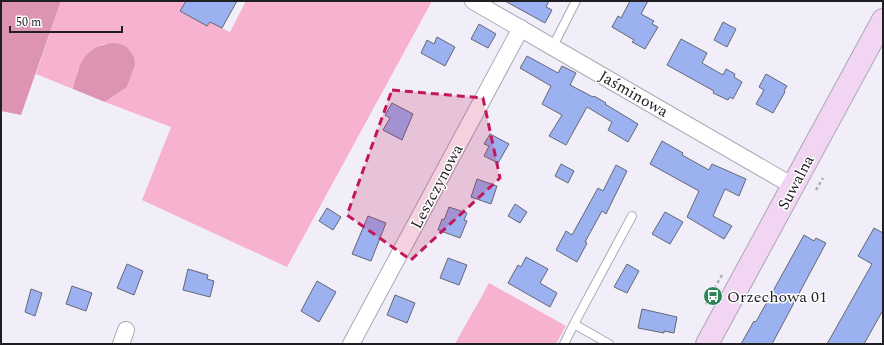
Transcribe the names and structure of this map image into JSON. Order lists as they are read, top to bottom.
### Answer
{
  "streets": {
    "street": ["Jaśminowa", "Suwalna", "Leszczynowa"]
  },
  "crossings": [
    ["Jaśminowa", "Suwalna"],
    ["Jaśminowa", "Leszczynowa"]
  ],
  "places": {
    "bus stop": ["Orzechowa 01"]
  },
  "scale_bar": "50 m"
}
